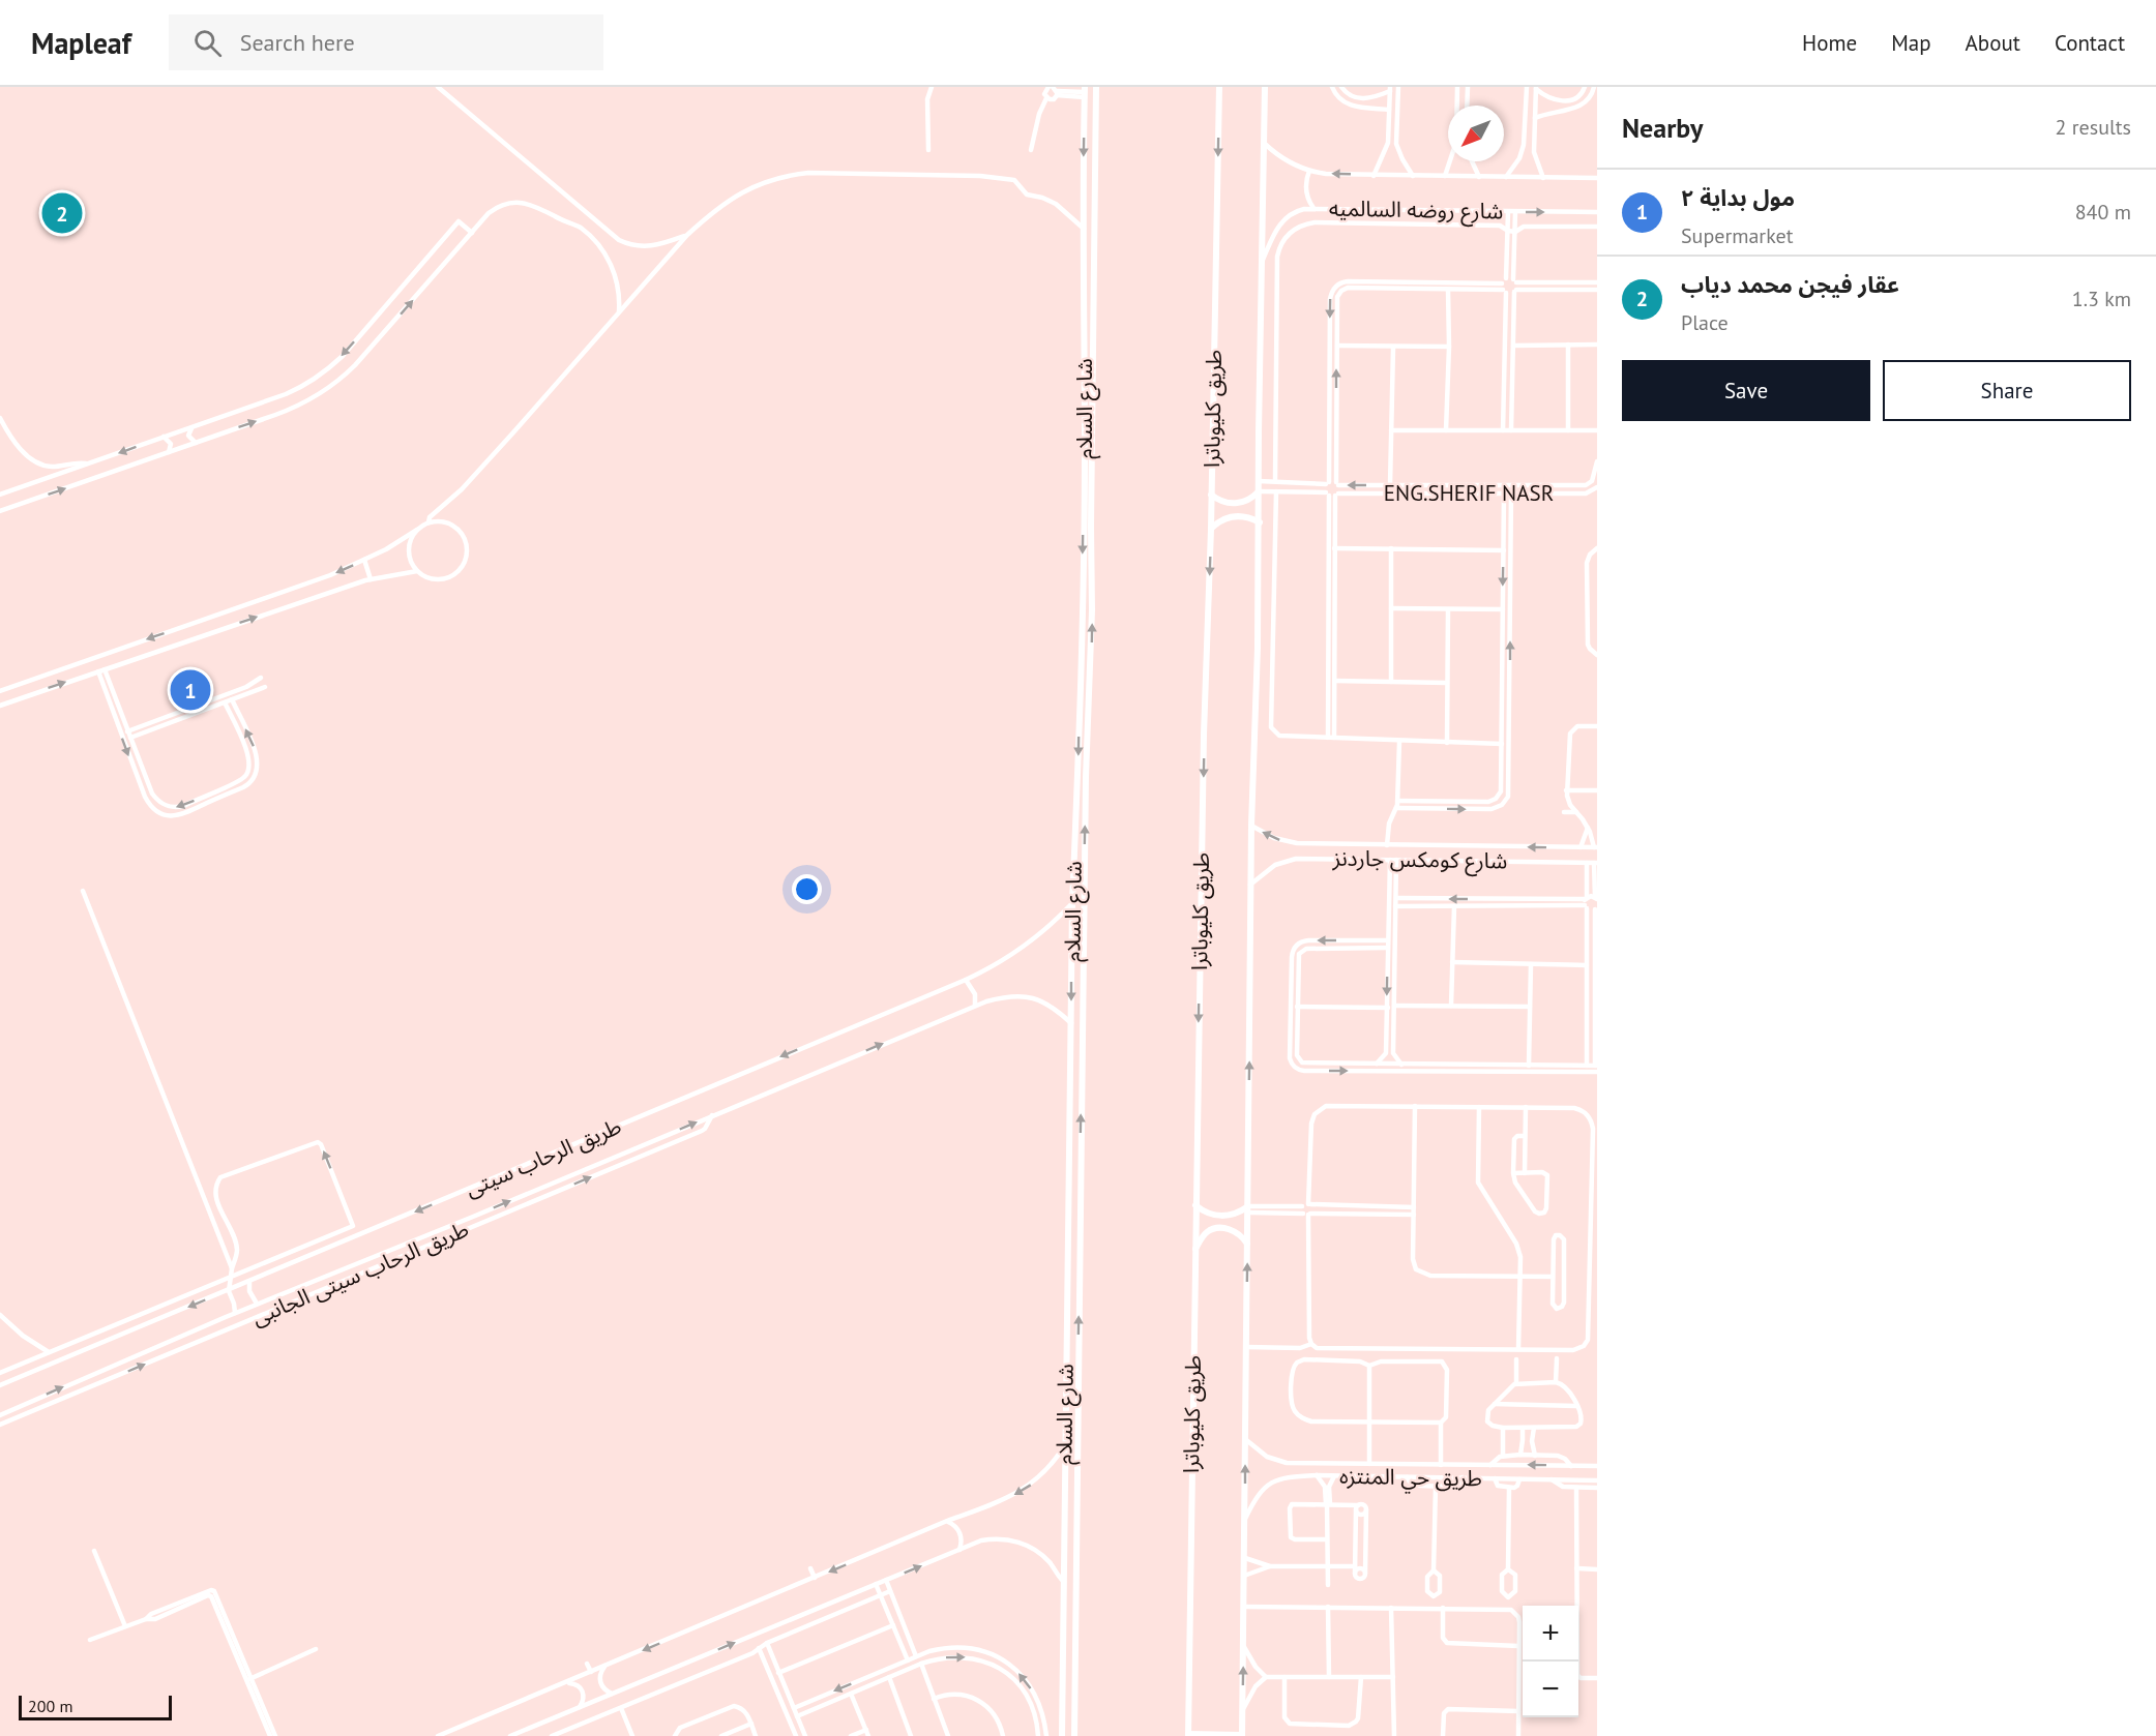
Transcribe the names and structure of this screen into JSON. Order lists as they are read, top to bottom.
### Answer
{
  "streets": {
    "main road": ["شارع السلام", "طريق كليوباترا"],
    "street": [
      "شارع روضه السالميه",
      "ENG.SHERIF NASR",
      "شارع كومكس جاردنز",
      "طريق الرحاب سيتى",
      "طريق الرحاب سيتى الجانبى",
      "طريق حي المنتزه"
    ]
  },
  "crossings": [
    ["شارع السلام", "طريق الرحاب سيتى"],
    ["طريق الرحاب سيتى", "طريق الرحاب سيتى الجانبى"]
  ],
  "one_way": ["طريق الرحاب سيتى الجانبى"],
  "scale_bar": "200 m",
  "north": "bottom left",
  "page": {
    "header": "Mapleaf",
    "search": "Search here",
    "nav": [
      "Home",
      "Map",
      "About",
      "Contact"
    ],
    "heading": ["Nearby", "2 results"],
    "list": [
      {
        "mark": "1",
        "name": "مول بداية ۲",
        "note": "Supermarket",
        "value": "840 m"
      },
      {
        "mark": "2",
        "name": "عقار فيجن محمد دياب",
        "note": "Place",
        "value": "1.3 km"
      }
    ],
    "pins": ["2", "1"],
    "buttons": ["Save", "Share"],
    "map_buttons": ["+", "−"],
    "scale": "200 m"
  }
}
